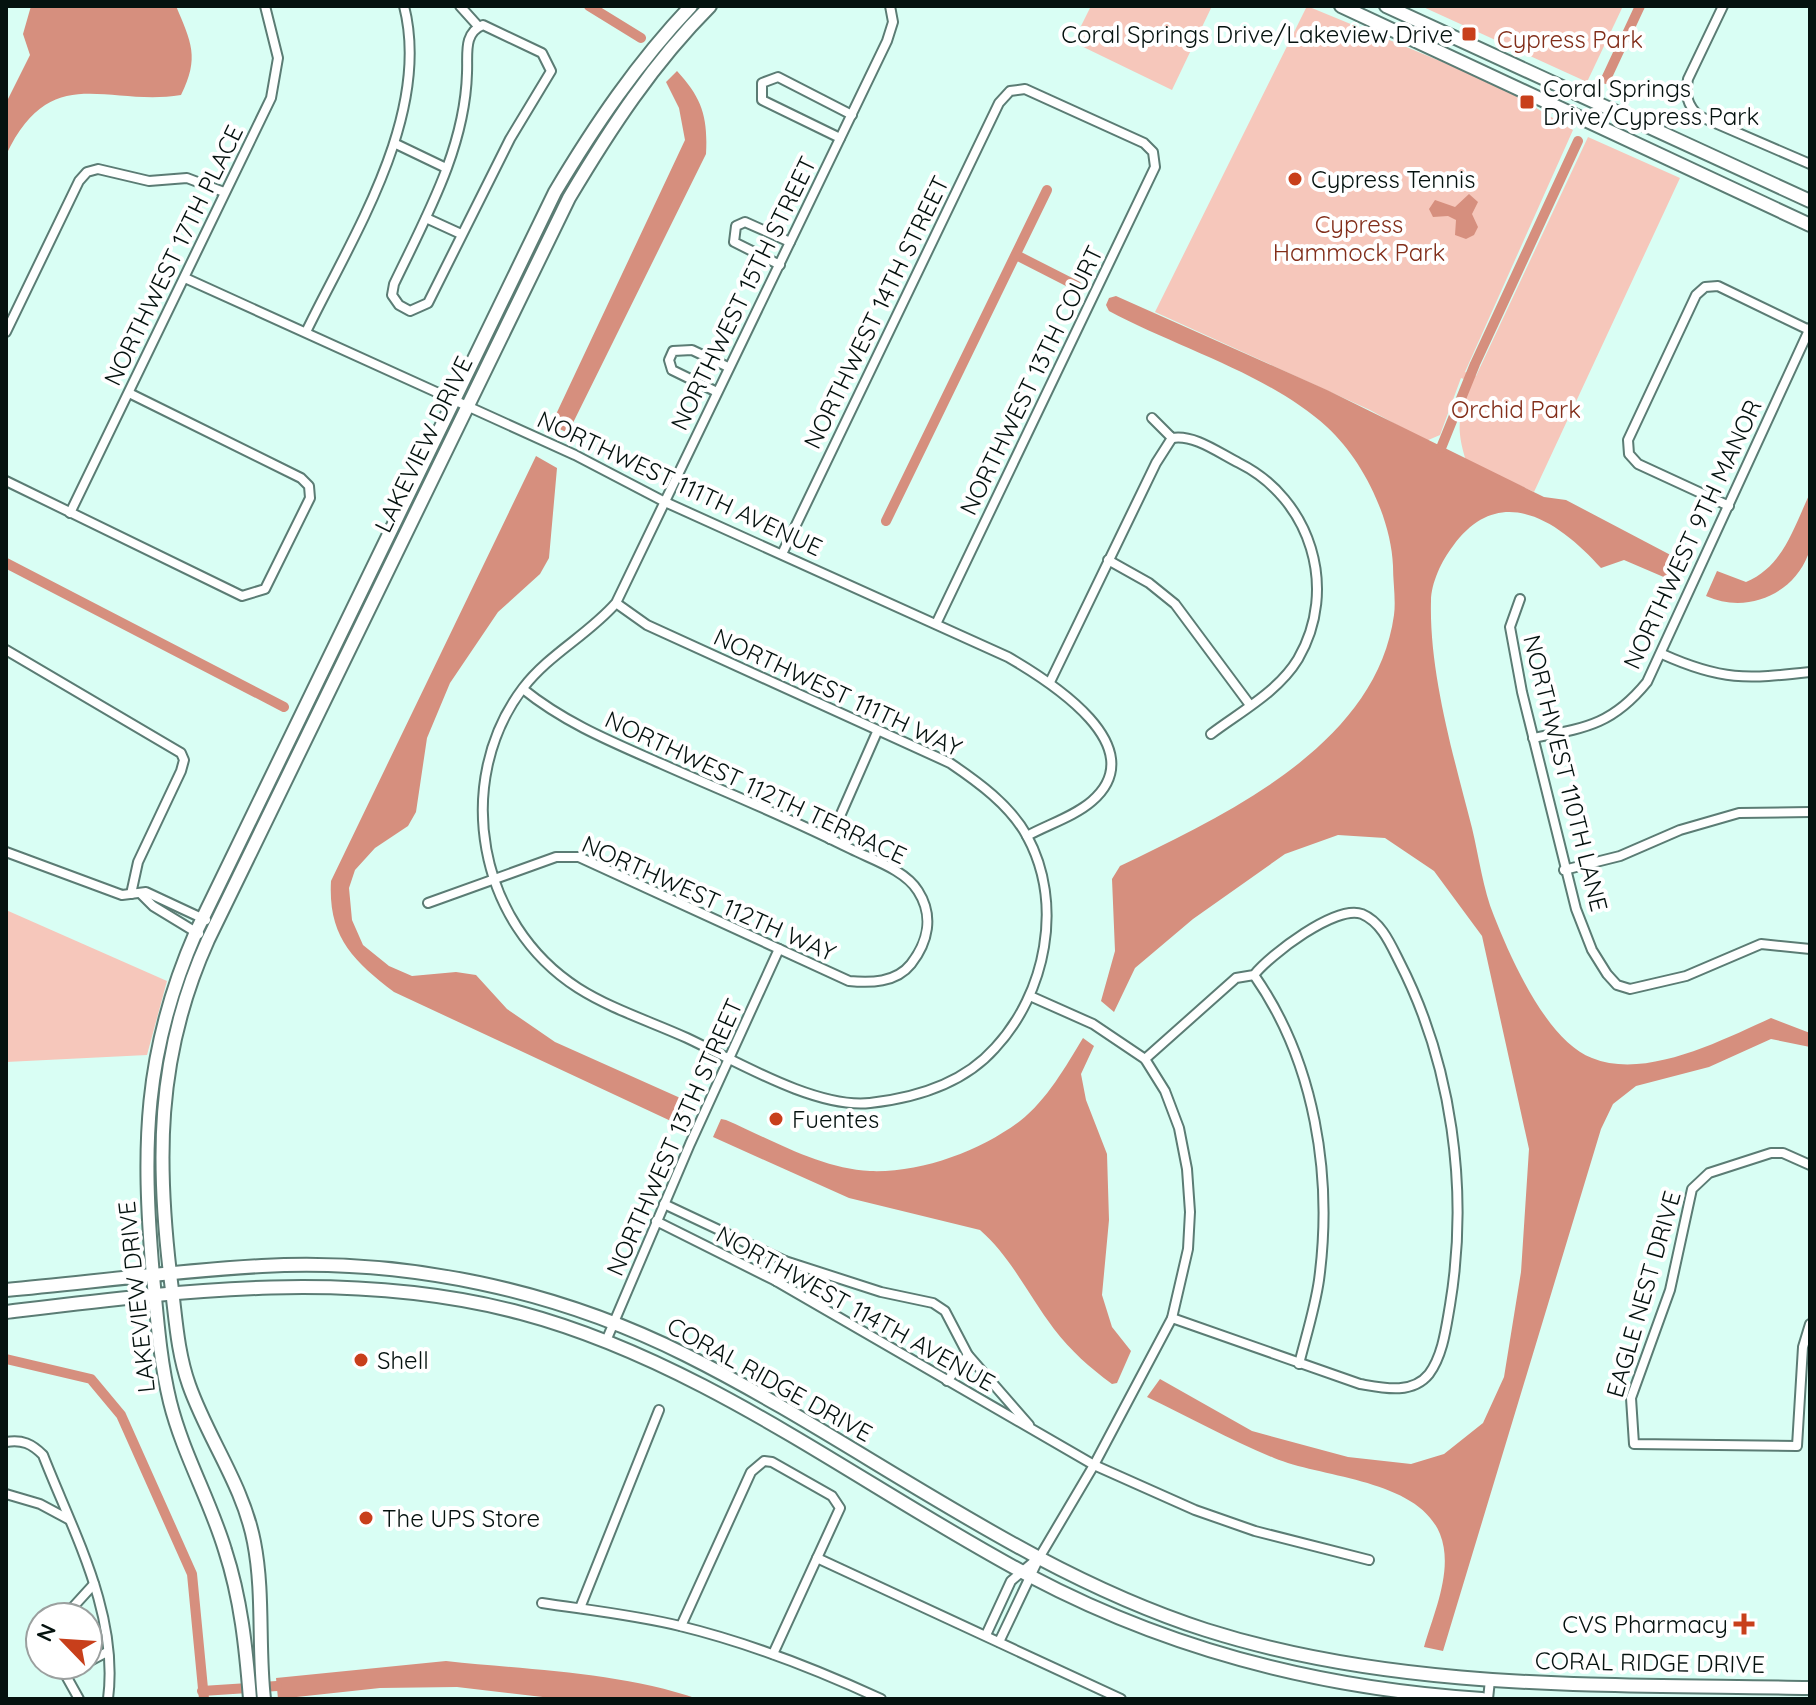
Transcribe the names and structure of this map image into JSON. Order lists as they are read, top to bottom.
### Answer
{
  "streets": {
    "main road": ["LAKEVIEW DRIVE", "CORAL RIDGE DRIVE"],
    "street": [
      "NORTHWEST 17TH PLACE",
      "NORTHWEST 15TH STREET",
      "NORTHWEST 14TH STREET",
      "NORTHWEST 13TH COURT",
      "NORTHWEST 111TH AVENUE",
      "NORTHWEST 9TH MANOR",
      "NORTHWEST 111TH WAY",
      "NORTHWEST 110TH LANE",
      "NORTHWEST 112TH TERRACE",
      "NORTHWEST 112TH WAY",
      "NORTHWEST 13TH STREET",
      "EAGLE NEST DRIVE",
      "NORTHWEST 114TH AVENUE"
    ]
  },
  "crossings": [
    ["NORTHWEST 17TH PLACE", "NORTHWEST 111TH AVENUE"],
    ["NORTHWEST 15TH STREET", "NORTHWEST 111TH AVENUE"],
    ["NORTHWEST 15TH STREET", "NORTHWEST 111TH WAY"],
    ["NORTHWEST 15TH STREET", "NORTHWEST 112TH TERRACE"],
    ["NORTHWEST 15TH STREET", "NORTHWEST 112TH WAY"],
    ["NORTHWEST 15TH STREET", "NORTHWEST 13TH STREET"],
    ["NORTHWEST 14TH STREET", "NORTHWEST 13TH COURT"],
    ["NORTHWEST 14TH STREET", "NORTHWEST 111TH AVENUE"],
    ["NORTHWEST 13TH COURT", "NORTHWEST 111TH AVENUE"],
    ["LAKEVIEW DRIVE", "NORTHWEST 111TH AVENUE"],
    ["LAKEVIEW DRIVE", "CORAL RIDGE DRIVE"],
    ["NORTHWEST 111TH AVENUE", "NORTHWEST 111TH WAY"],
    ["NORTHWEST 9TH MANOR", "NORTHWEST 110TH LANE"],
    ["NORTHWEST 112TH TERRACE", "NORTHWEST 112TH WAY"],
    ["NORTHWEST 112TH WAY", "NORTHWEST 13TH STREET"],
    ["NORTHWEST 13TH STREET", "NORTHWEST 114TH AVENUE"],
    ["NORTHWEST 13TH STREET", "CORAL RIDGE DRIVE"]
  ],
  "parks": ["Cypress Park", "Cypress Hammock Park", "Orchid Park"],
  "places": {
    "transit": ["Coral Springs Drive/Lakeview Drive", "Coral Springs Drive/Cypress Park"],
    "other": [
      "Cypress Tennis",
      "Fuentes",
      "Shell",
      "The UPS Store"
    ],
    "health": ["CVS Pharmacy"]
  },
  "north": "top left"
}
